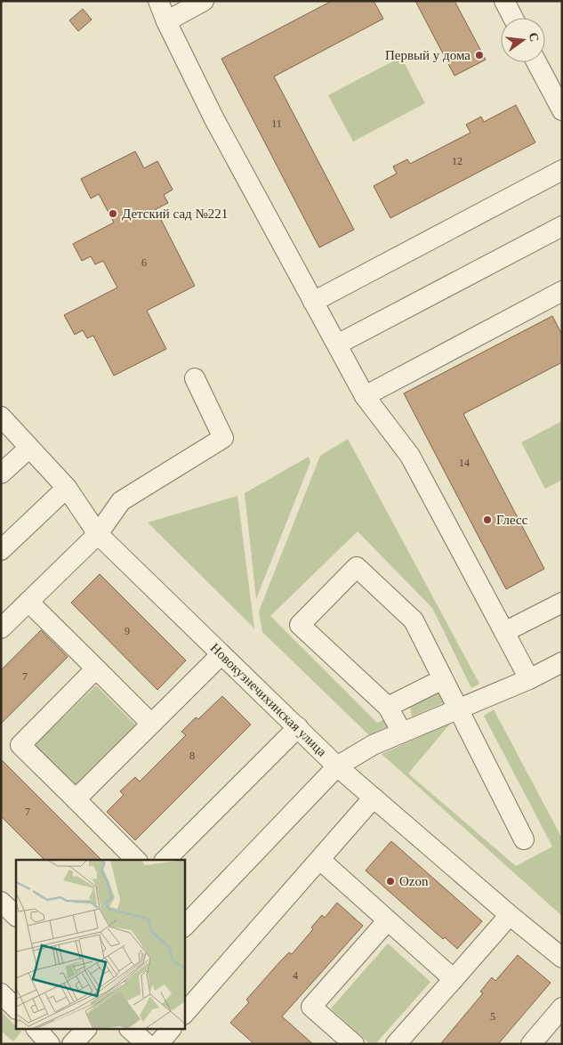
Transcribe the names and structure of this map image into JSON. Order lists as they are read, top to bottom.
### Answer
{
  "streets": {
    "street": ["Новокузнечихинская улица"]
  },
  "places": [
    "Первый у дома",
    "Детский сад №221",
    "Глесс",
    "Ozon"
  ],
  "house_numbers": [
    "11",
    "12",
    "6",
    "14",
    "9",
    "7",
    "8",
    "7",
    "4",
    "5"
  ],
  "north": "right"
}
